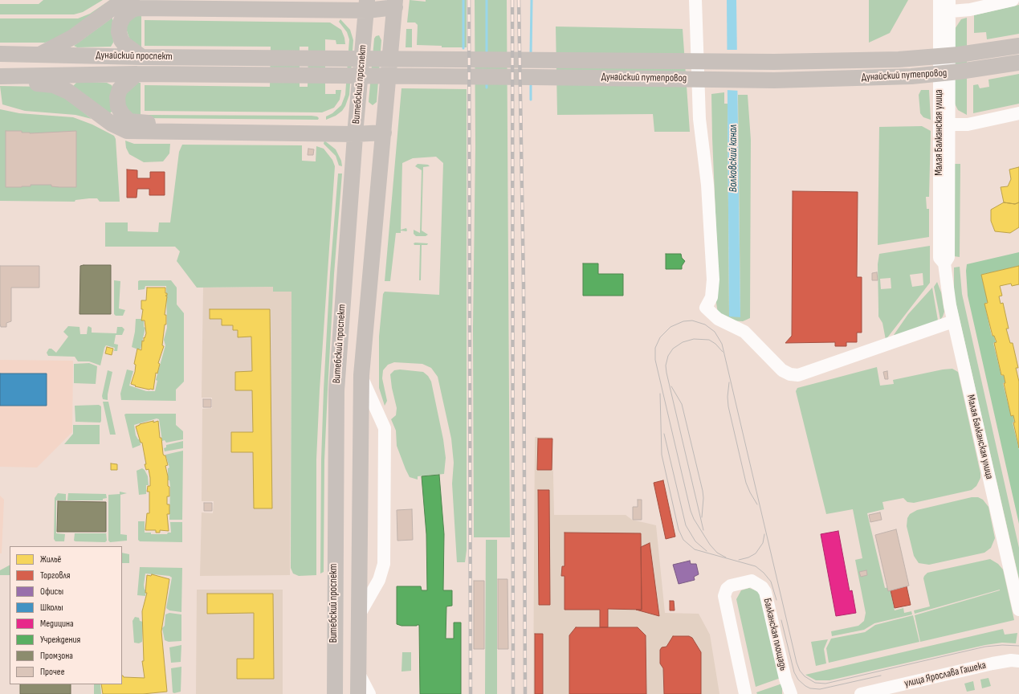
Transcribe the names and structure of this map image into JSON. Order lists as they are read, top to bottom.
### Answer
{
  "streets": {
    "main road": ["Дунайский проспект", "Дунайский путепровод", "Витебский проспект"],
    "street": ["Малая Балканская улица", "Балканская площадь", "улица Ярослава Гашека"]
  },
  "crossings": [
    ["Дунайский проспект", "Дунайский путепровод"]
  ],
  "water": ["Волковский канал"],
  "legend": [
    "Жильё",
    "Торговля",
    "Офисы",
    "Школы",
    "Медицина",
    "Учреждения",
    "Промзона",
    "Прочее"
  ]
}
